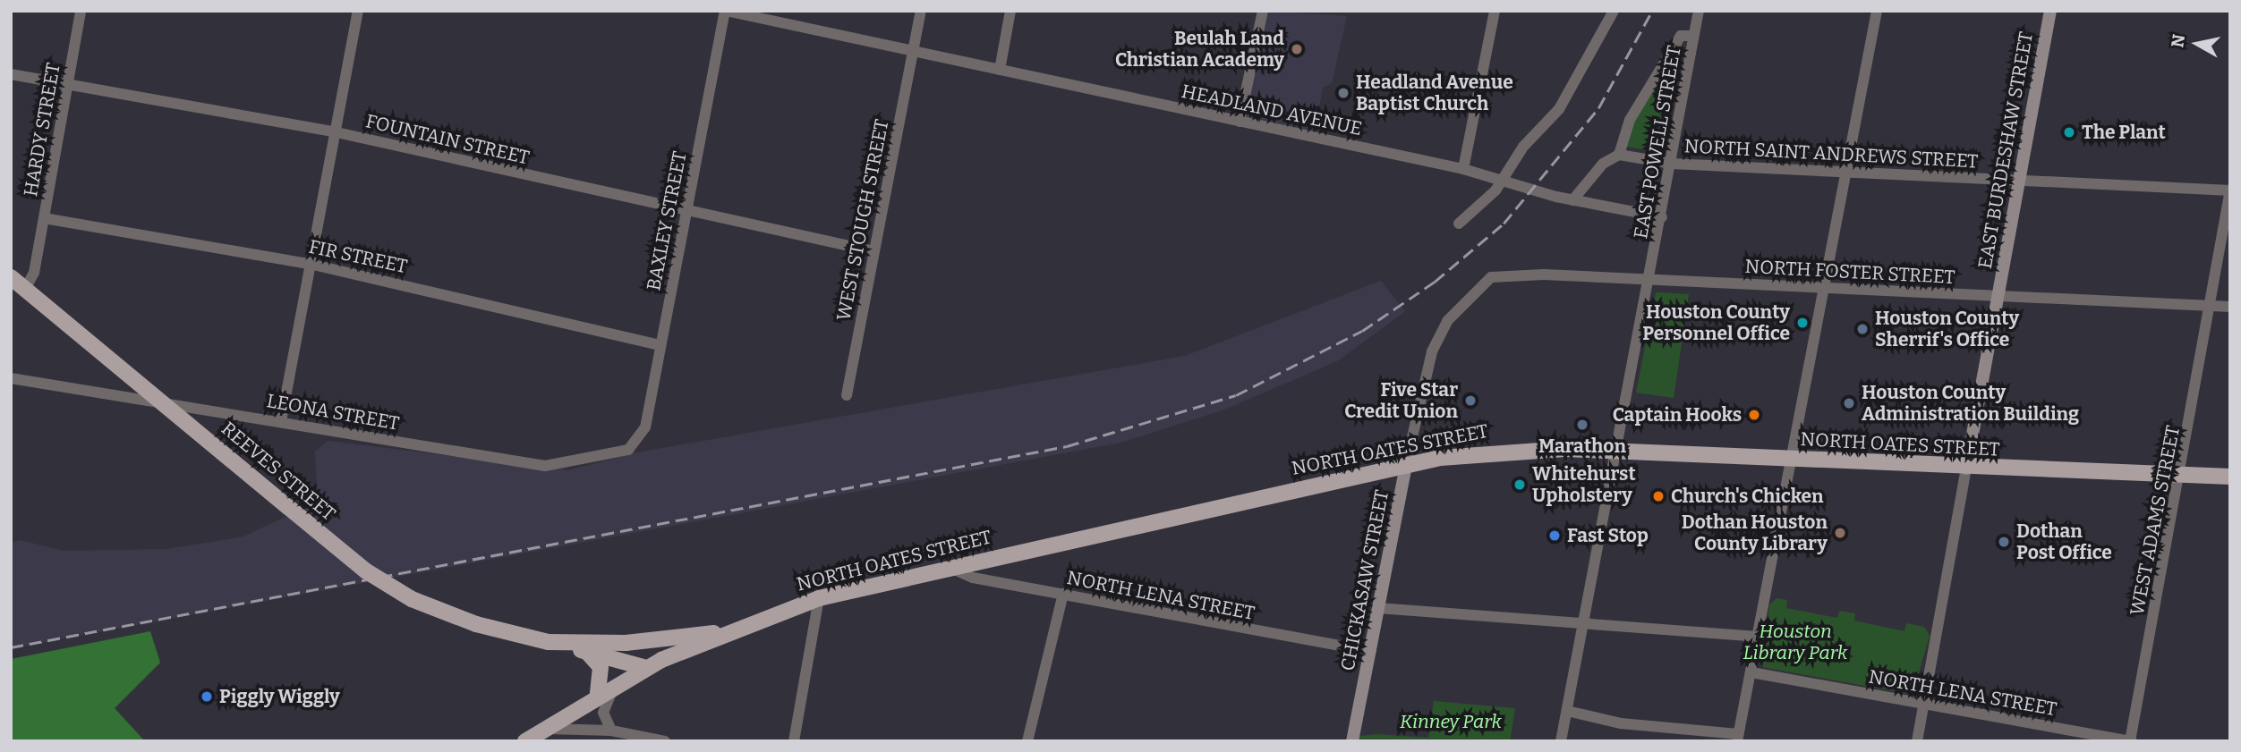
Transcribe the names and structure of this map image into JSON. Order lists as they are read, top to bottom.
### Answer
{
  "streets": {
    "main road": ["NORTH OATES STREET", "REEVES STREET"],
    "street": [
      "HEADLAND AVENUE",
      "HARDY STREET",
      "FOUNTAIN STREET",
      "EAST POWELL STREET",
      "EAST BURDESHAW STREET",
      "NORTH SAINT ANDREWS STREET",
      "WEST STOUGH STREET",
      "BAXLEY STREET",
      "FIR STREET",
      "NORTH FOSTER STREET",
      "LEONA STREET",
      "WEST ADAMS STREET",
      "CHICKASAW STREET",
      "NORTH LENA STREET"
    ]
  },
  "crossings": [
    ["HEADLAND AVENUE", "EAST POWELL STREET"],
    ["HEADLAND AVENUE", "WEST STOUGH STREET"],
    ["HEADLAND AVENUE", "BAXLEY STREET"],
    ["HARDY STREET", "FOUNTAIN STREET"],
    ["HARDY STREET", "FIR STREET"],
    ["HARDY STREET", "REEVES STREET"],
    ["FOUNTAIN STREET", "WEST STOUGH STREET"],
    ["FOUNTAIN STREET", "BAXLEY STREET"],
    ["EAST POWELL STREET", "NORTH SAINT ANDREWS STREET"],
    ["EAST POWELL STREET", "NORTH FOSTER STREET"],
    ["EAST POWELL STREET", "NORTH OATES STREET"],
    ["EAST BURDESHAW STREET", "NORTH SAINT ANDREWS STREET"],
    ["EAST BURDESHAW STREET", "NORTH FOSTER STREET"],
    ["EAST BURDESHAW STREET", "NORTH OATES STREET"],
    ["NORTH SAINT ANDREWS STREET", "WEST ADAMS STREET"],
    ["BAXLEY STREET", "FIR STREET"],
    ["BAXLEY STREET", "LEONA STREET"],
    ["NORTH FOSTER STREET", "WEST ADAMS STREET"],
    ["NORTH FOSTER STREET", "CHICKASAW STREET"],
    ["LEONA STREET", "REEVES STREET"],
    ["NORTH OATES STREET", "REEVES STREET"],
    ["NORTH OATES STREET", "WEST ADAMS STREET"],
    ["NORTH OATES STREET", "CHICKASAW STREET"],
    ["NORTH OATES STREET", "NORTH LENA STREET"],
    ["WEST ADAMS STREET", "NORTH LENA STREET"],
    ["CHICKASAW STREET", "NORTH LENA STREET"]
  ],
  "parks": ["Houston Library Park", "Kinney Park"],
  "places": [
    "Beulah Land Christian Academy",
    "Headland Avenue Baptist Church",
    "The Plant",
    "Houston County Personnel Office",
    "Houston County Sherrif's Office",
    "Five Star Credit Union",
    "Houston County Administration Building",
    "Captain Hooks",
    "Marathon",
    "Whitehurst Upholstery",
    "Church's Chicken",
    "Dothan Houston County Library",
    "Fast Stop",
    "Dothan Post Office",
    "Piggly Wiggly"
  ],
  "north": "left"
}
